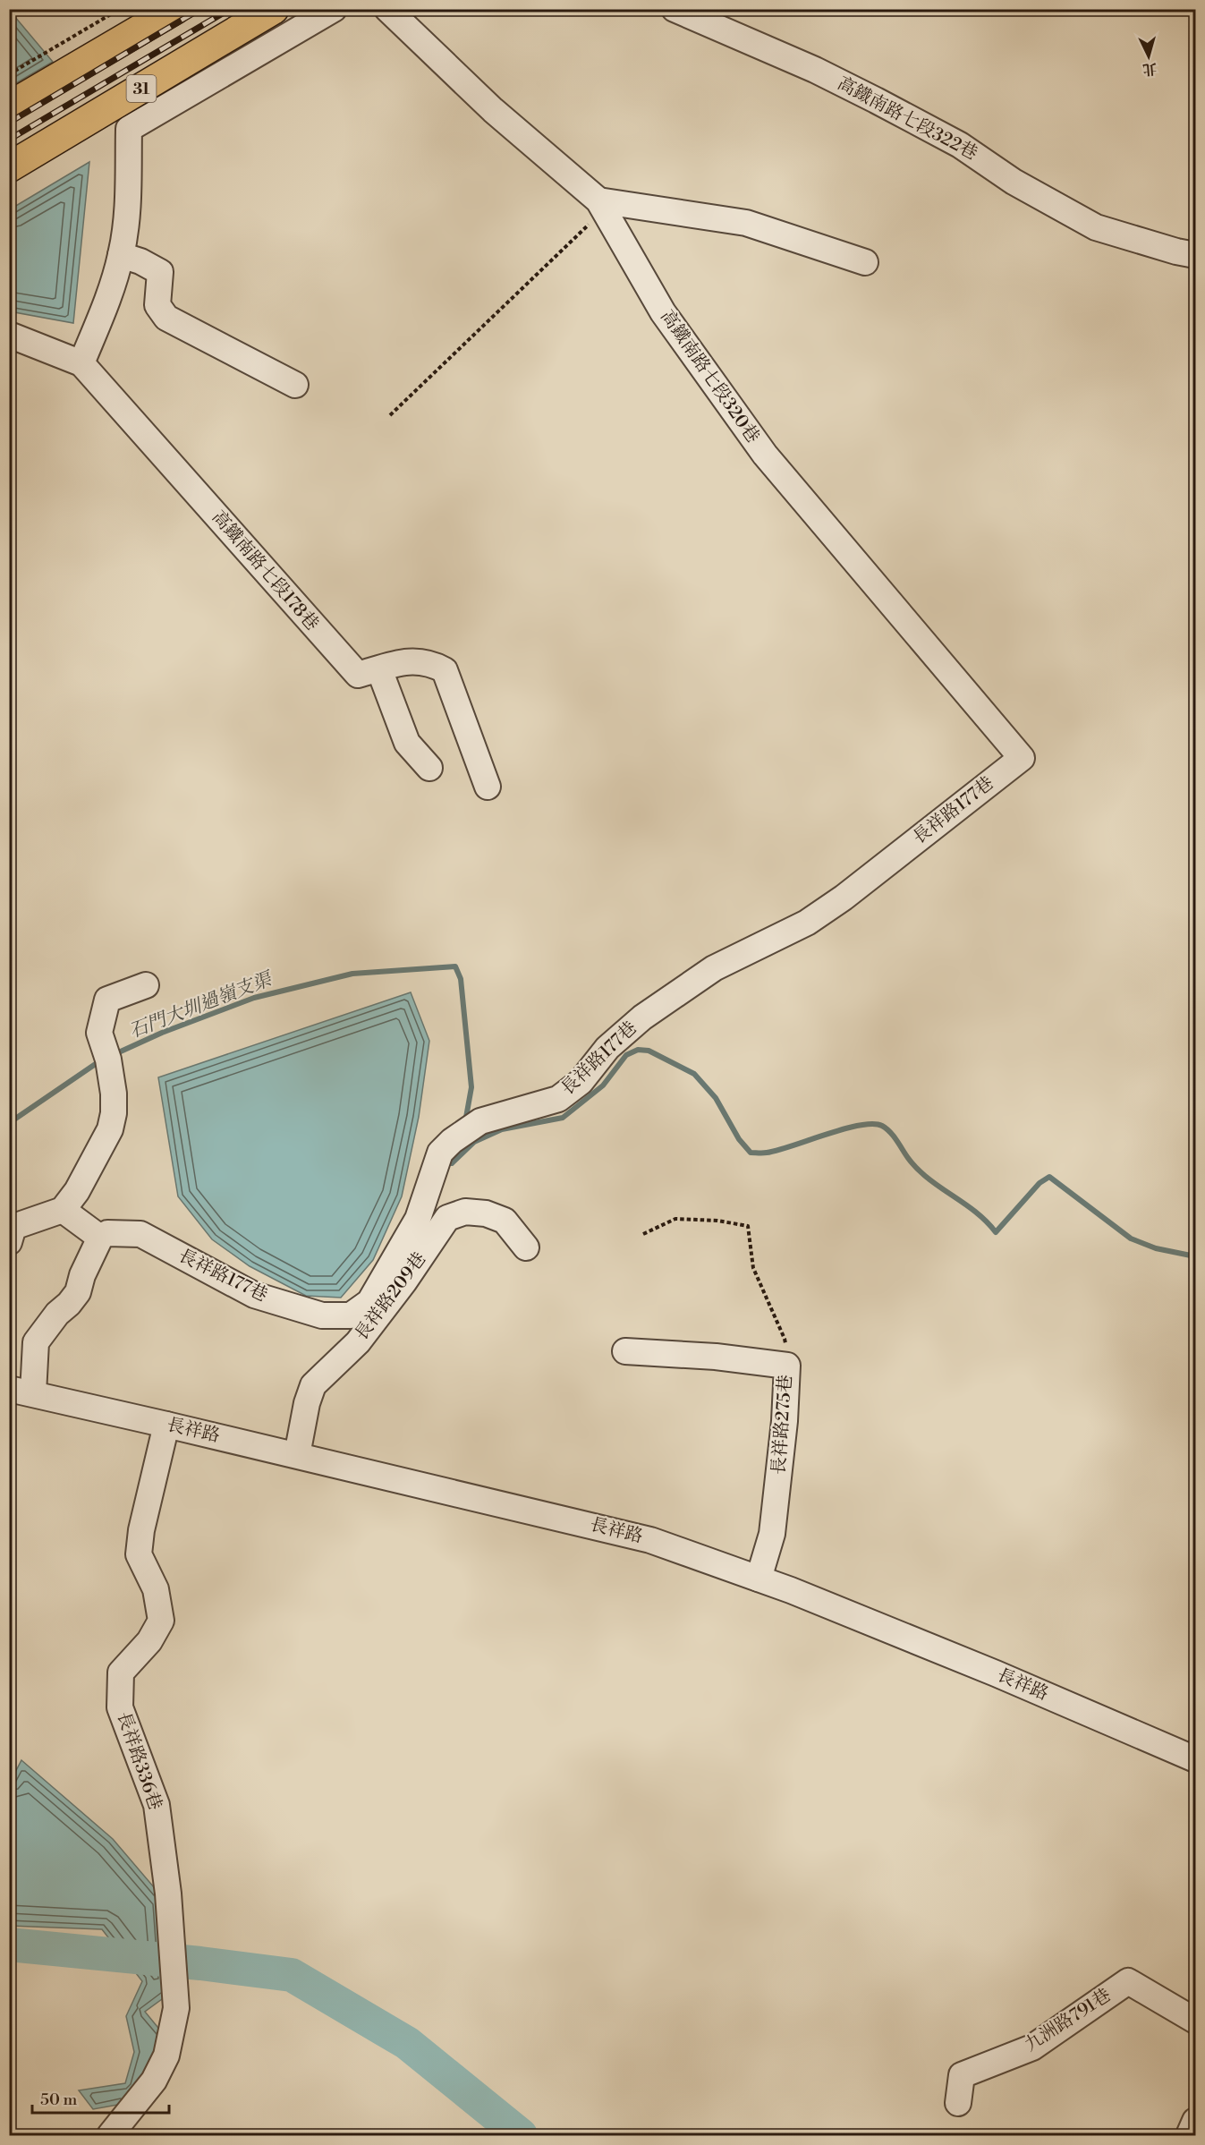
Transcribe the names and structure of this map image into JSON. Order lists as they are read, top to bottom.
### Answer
{
  "streets": {
    "main road": ["31"],
    "street": [
      "高鐵南路七段322巷",
      "高鐵南路七段320巷",
      "高鐵南路七段178巷",
      "長祥路177巷",
      "長祥路209巷",
      "長祥路275巷",
      "長祥路",
      "長祥路336巷",
      "九洲路791巷"
    ]
  },
  "crossings": [
    ["高鐵南路七段320巷", "長祥路177巷"],
    ["長祥路209巷", "長祥路"],
    ["長祥路275巷", "長祥路"],
    ["長祥路", "長祥路336巷"]
  ],
  "water": ["石門大圳過嶺支渠"],
  "scale_bar": "50 m",
  "north": "bottom"
}
